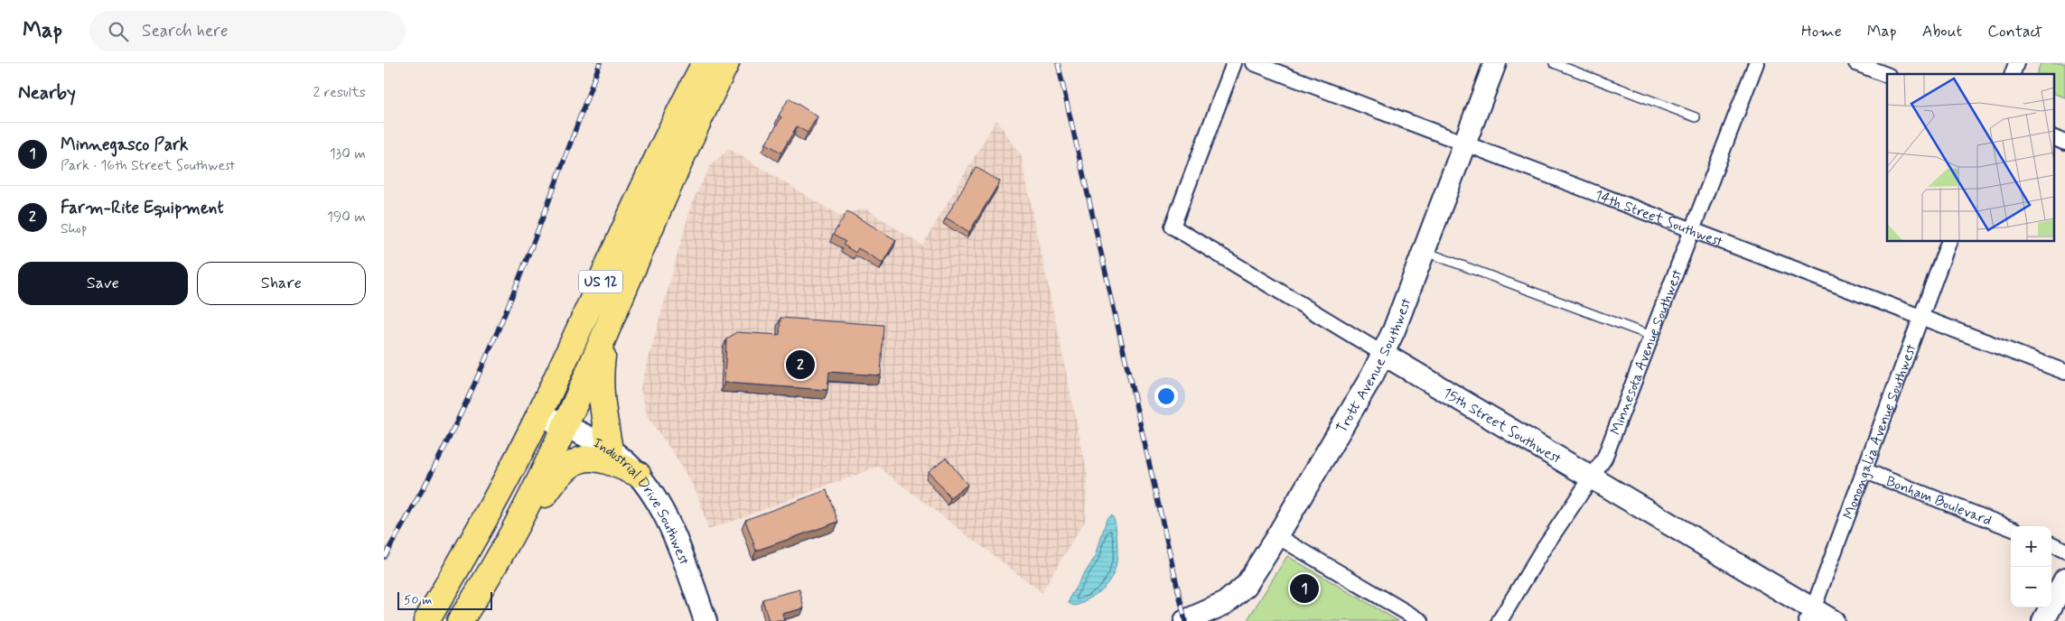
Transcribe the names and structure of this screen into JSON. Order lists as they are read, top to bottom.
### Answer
{
  "streets": {
    "highway": ["US 12"],
    "street": [
      "14th Street Southwest",
      "Minnesota Avenue Southwest",
      "Trott Avenue Southwest",
      "15th Street Southwest",
      "Monongalia Avenue Southwest",
      "Bonham Boulevard",
      "Industrial Drive Southwest"
    ]
  },
  "crossings": [
    ["14th Street Southwest", "Minnesota Avenue Southwest"],
    ["14th Street Southwest", "Trott Avenue Southwest"],
    ["14th Street Southwest", "Monongalia Avenue Southwest"],
    ["US 12", "Industrial Drive Southwest"],
    ["Minnesota Avenue Southwest", "15th Street Southwest"],
    ["Trott Avenue Southwest", "15th Street Southwest"],
    ["15th Street Southwest", "Monongalia Avenue Southwest"],
    ["Monongalia Avenue Southwest", "Bonham Boulevard"]
  ],
  "scale_bar": "50 m",
  "page": {
    "header": "Map",
    "search": "Search here",
    "nav": [
      "Home",
      "Map",
      "About",
      "Contact"
    ],
    "heading": ["Nearby", "2 results"],
    "list": [
      {
        "mark": "1",
        "name": "Minnegasco Park",
        "note": "Park · 16th Street Southwest",
        "value": "130 m"
      },
      {
        "mark": "2",
        "name": "Farm-Rite Equipment",
        "note": "Shop",
        "value": "190 m"
      }
    ],
    "buttons": ["Save", "Share"],
    "pins": ["2", "1"],
    "map_buttons": ["+", "−"],
    "scale": "50 m"
  }
}
